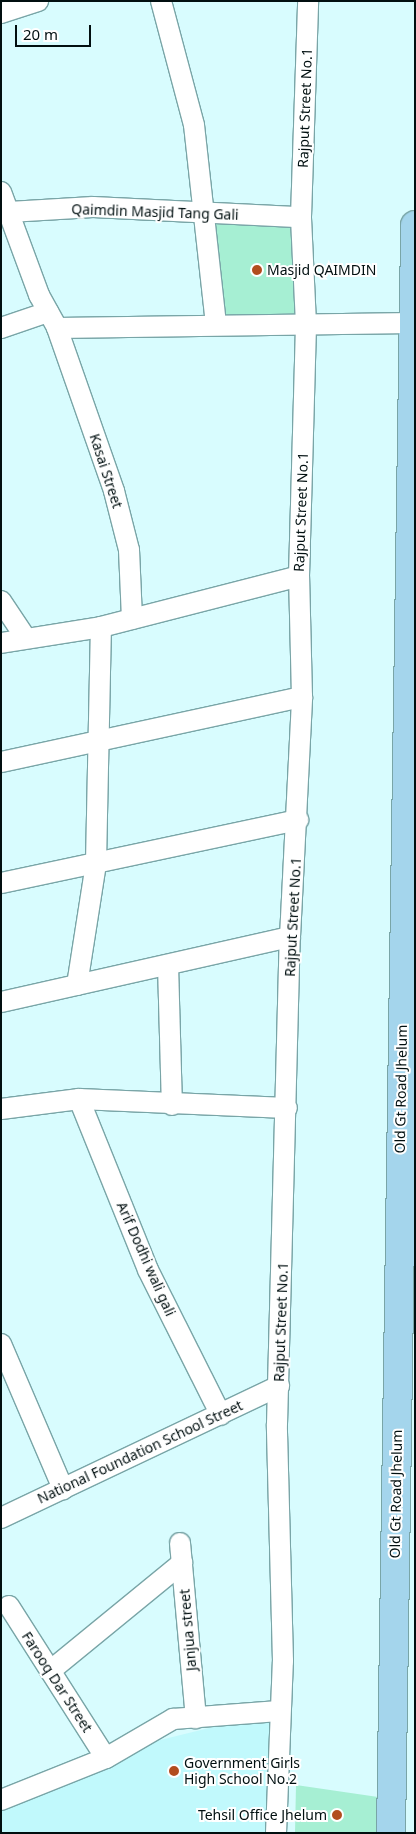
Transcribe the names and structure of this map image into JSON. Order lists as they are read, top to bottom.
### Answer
{
  "streets": {
    "main road": ["Old Gt Road Jhelum"],
    "street": [
      "Rajput Street No.1",
      "Qaimdin Masjid Tang Gali",
      "Kasai Street",
      "Arif Dodhi wali gali",
      "National Foundation School Street",
      "Janjua street",
      "Farooq Dar Street"
    ]
  },
  "crossings": [
    ["Rajput Street No.1", "Qaimdin Masjid Tang Gali"],
    ["Rajput Street No.1", "National Foundation School Street"],
    ["Qaimdin Masjid Tang Gali", "Kasai Street"],
    ["Arif Dodhi wali gali", "National Foundation School Street"]
  ],
  "places": ["Masjid QAIMDIN", "Government Girls High School No.2", "Tehsil Office Jhelum"],
  "scale_bar": "20 m"
}
